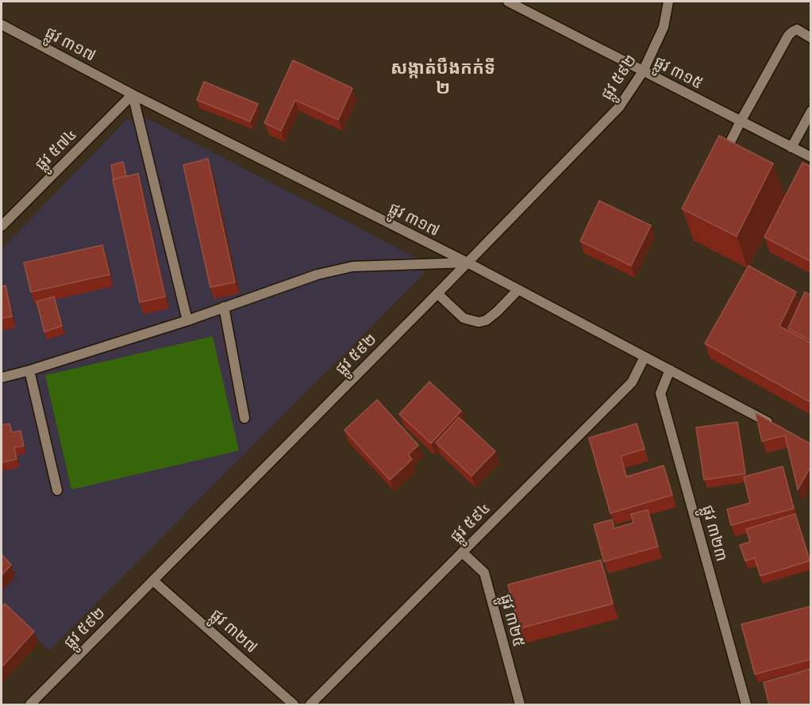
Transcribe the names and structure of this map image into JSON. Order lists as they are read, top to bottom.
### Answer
{
  "streets": {
    "street": [
      "ផ្លូវ ៣១៧",
      "ផ្លូវ ៣១៥",
      "ផ្លូវ ៥៩២",
      "ផ្លូវ ៥៧៤",
      "ផ្លូវ ៥៩៤",
      "ផ្លូវ ៣២៣",
      "ផ្លូវ ៣២៥",
      "ផ្លូវ ៣២៧"
    ]
  },
  "crossings": [
    ["ផ្លូវ ៣១៧", "ផ្លូវ ៥៩២"],
    ["ផ្លូវ ៣១៧", "ផ្លូវ ៥៧៤"],
    ["ផ្លូវ ៣១៧", "ផ្លូវ ៥៩៤"],
    ["ផ្លូវ ៣១៧", "ផ្លូវ ៣២៣"],
    ["ផ្លូវ ៣១៥", "ផ្លូវ ៥៩២"],
    ["ផ្លូវ ៥៩២", "ផ្លូវ ៣២៧"],
    ["ផ្លូវ ៥៩៤", "ផ្លូវ ៣២៥"]
  ],
  "districts": ["សង្កាត់បឹងកក់ទី ២"]
}
